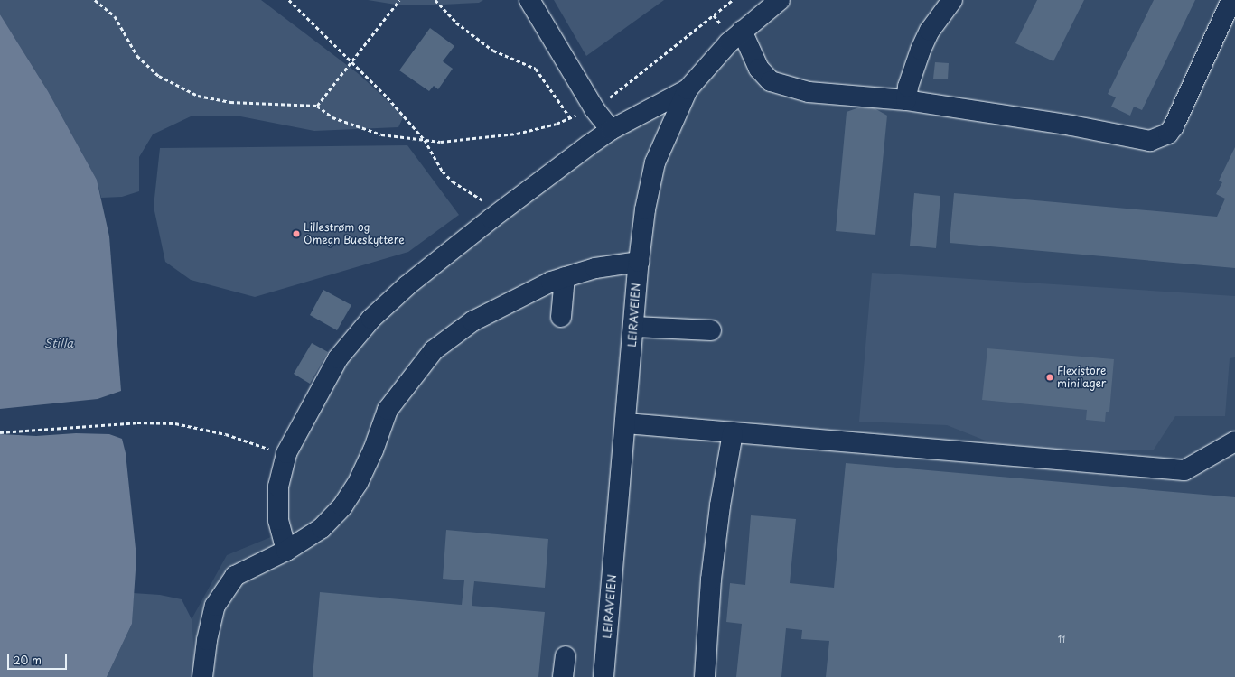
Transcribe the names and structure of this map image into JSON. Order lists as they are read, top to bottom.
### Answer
{
  "streets": {
    "street": ["LEIRAVEIEN"]
  },
  "water": ["Stilla"],
  "places": ["Lillestrøm og Omegn Bueskyttere", "Flexistore minilager"],
  "house_numbers": ["11"],
  "scale_bar": "20 m"
}
